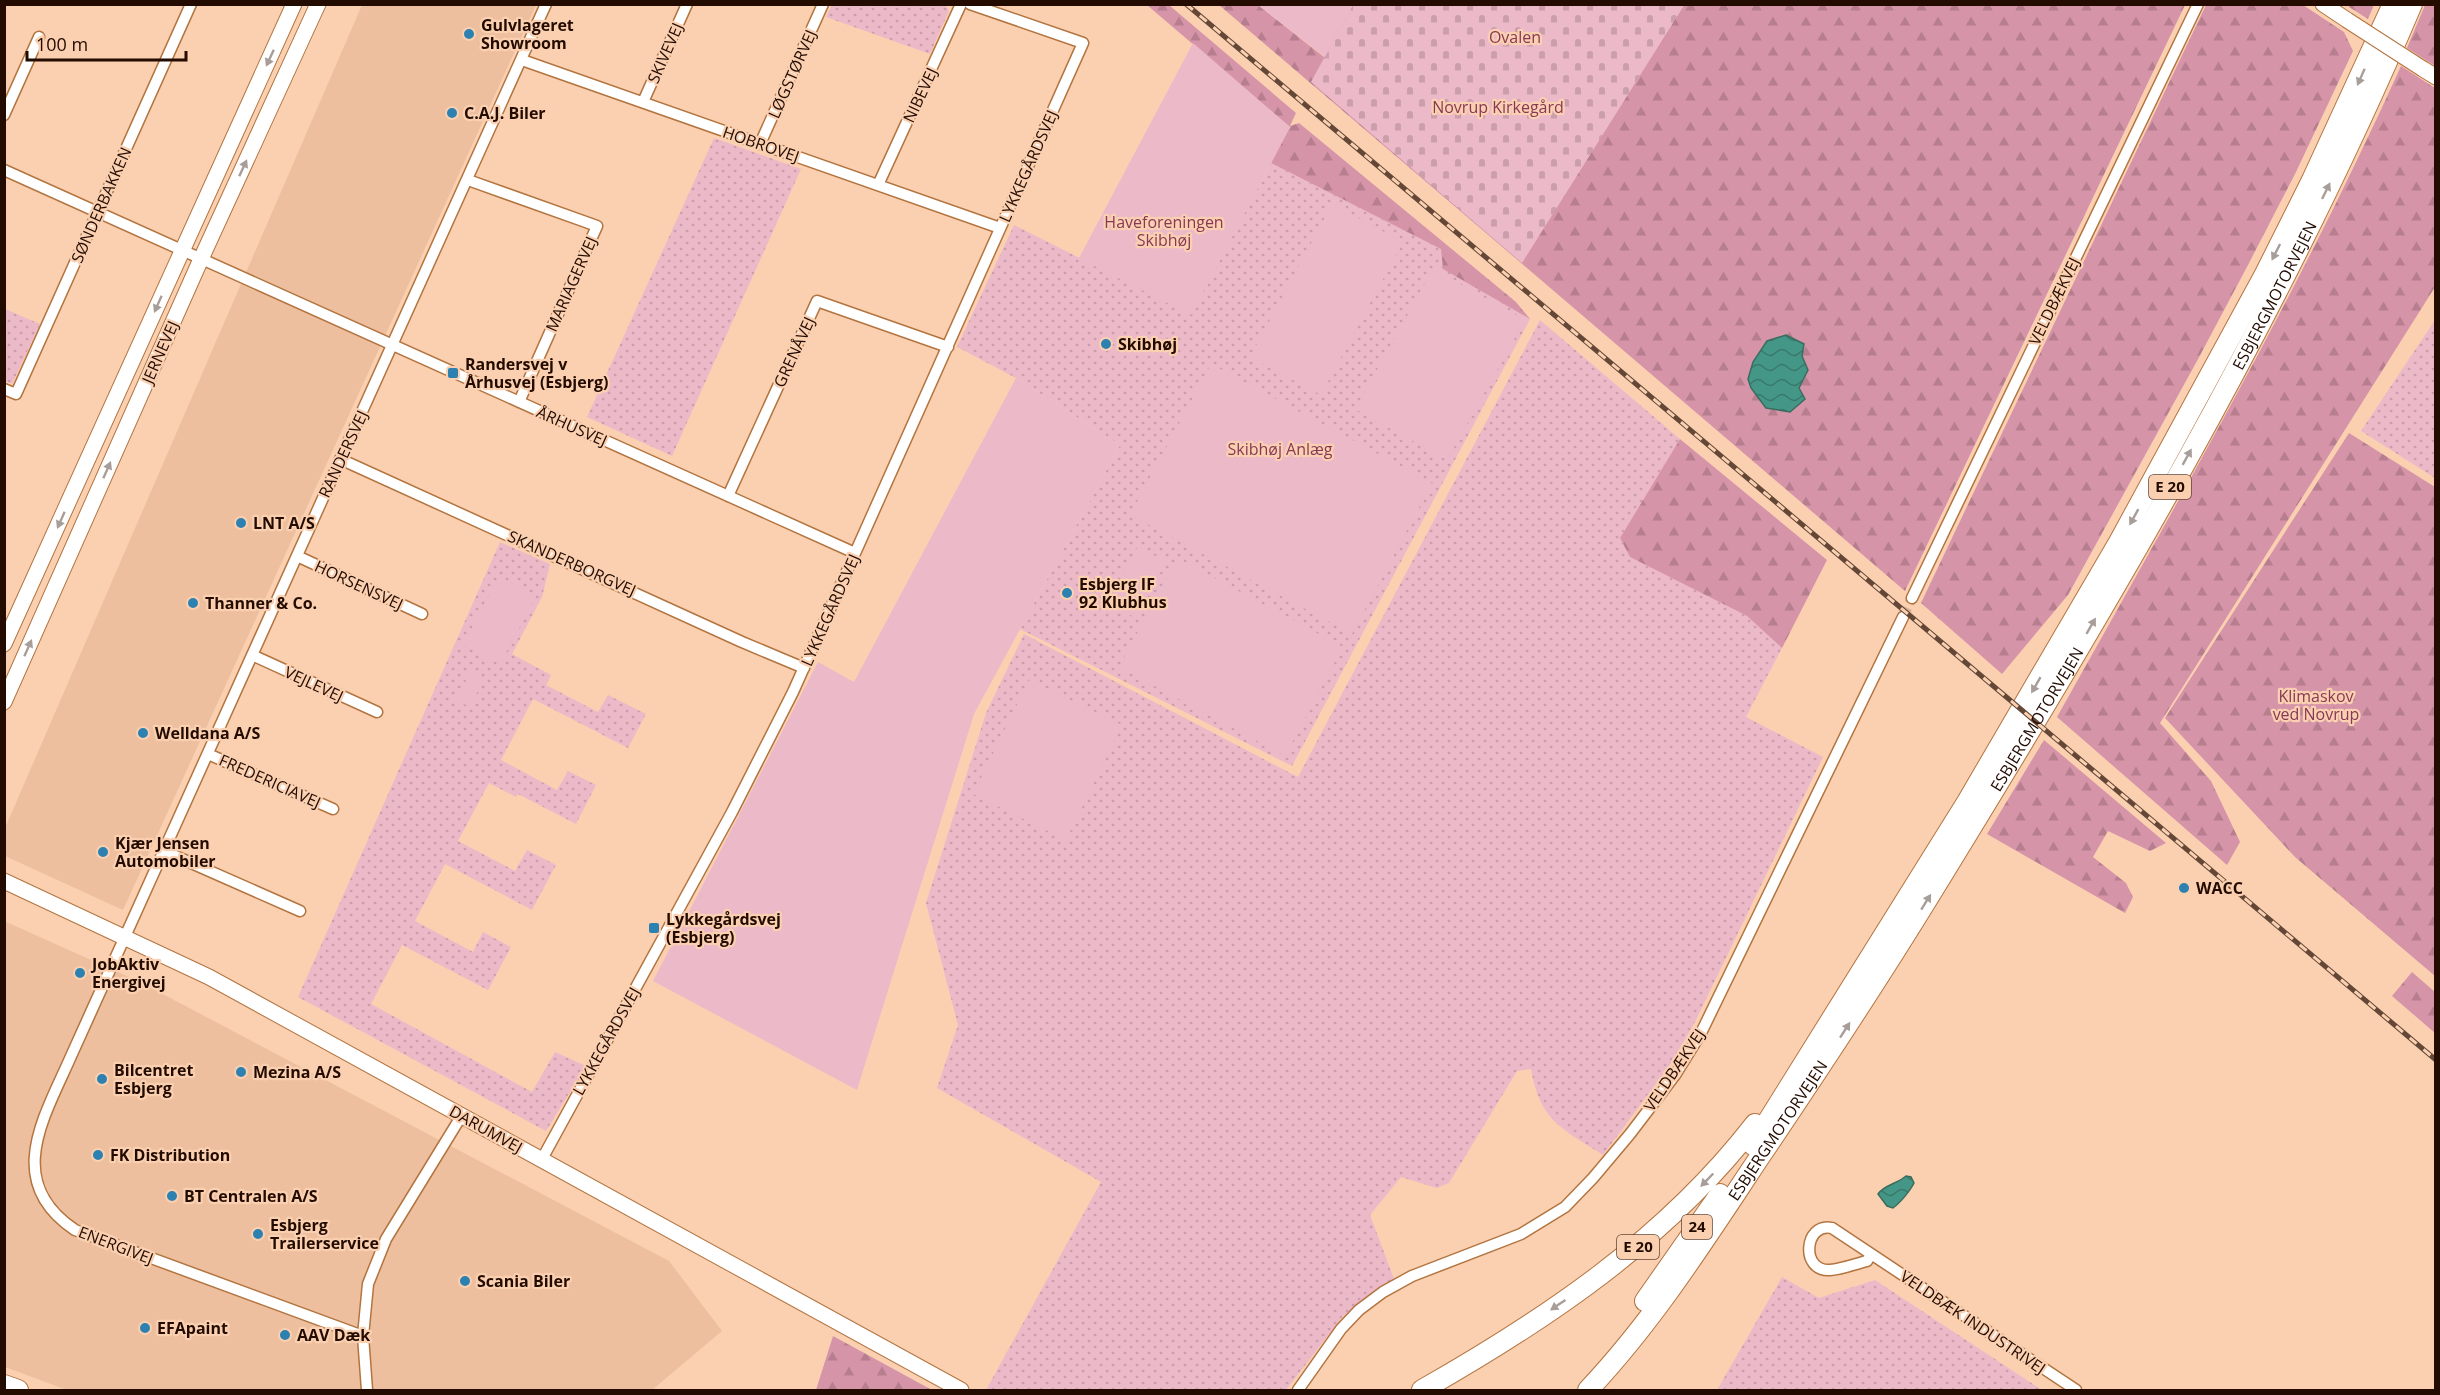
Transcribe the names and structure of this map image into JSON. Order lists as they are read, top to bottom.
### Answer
{
  "streets": {
    "highway": ["ESBJERGMOTORVEJEN", "E 20", "24"],
    "main road": ["JERNEVEJ", "DARUMVEJ"],
    "street": [
      "SKIVEVEJ",
      "LØGSTØRVEJ",
      "NIBEVEJ",
      "HOBROVEJ",
      "LYKKEGÅRDSVEJ",
      "SØNDERBAKKEN",
      "MARIAGERVEJ",
      "VELDBÆKVEJ",
      "GRENÅVEJ",
      "ÅRHUSVEJ",
      "RANDERSVEJ",
      "SKANDERBORGVEJ",
      "HORSENSVEJ",
      "VEJLEVEJ",
      "FREDERICIAVEJ",
      "ENERGIVEJ",
      "VELDBÆK INDUSTRIVEJ"
    ]
  },
  "crossings": [
    ["SKIVEVEJ", "HOBROVEJ"],
    ["LØGSTØRVEJ", "HOBROVEJ"],
    ["NIBEVEJ", "HOBROVEJ"],
    ["HOBROVEJ", "LYKKEGÅRDSVEJ"],
    ["HOBROVEJ", "RANDERSVEJ"],
    ["LYKKEGÅRDSVEJ", "GRENÅVEJ"],
    ["LYKKEGÅRDSVEJ", "ÅRHUSVEJ"],
    ["LYKKEGÅRDSVEJ", "SKANDERBORGVEJ"],
    ["LYKKEGÅRDSVEJ", "DARUMVEJ"],
    ["SØNDERBAKKEN", "ÅRHUSVEJ"],
    ["MARIAGERVEJ", "ÅRHUSVEJ"],
    ["MARIAGERVEJ", "RANDERSVEJ"],
    ["ESBJERGMOTORVEJEN", "E 20"],
    ["JERNEVEJ", "ÅRHUSVEJ"],
    ["GRENÅVEJ", "ÅRHUSVEJ"],
    ["ÅRHUSVEJ", "RANDERSVEJ"],
    ["RANDERSVEJ", "SKANDERBORGVEJ"],
    ["RANDERSVEJ", "HORSENSVEJ"],
    ["RANDERSVEJ", "VEJLEVEJ"],
    ["RANDERSVEJ", "FREDERICIAVEJ"],
    ["RANDERSVEJ", "DARUMVEJ"],
    ["RANDERSVEJ", "ENERGIVEJ"],
    ["DARUMVEJ", "ENERGIVEJ"]
  ],
  "parks": [
    "Ovalen",
    "Novrup Kirkegård",
    "Haveforeningen Skibhøj",
    "Skibhøj Anlæg",
    "Klimaskov ved Novrup"
  ],
  "places": {
    "other": [
      "Gulvlageret Showroom",
      "C.A.J. Biler",
      "Skibhøj",
      "LNT A/S",
      "Esbjerg IF 92 Klubhus",
      "Thanner & Co.",
      "Welldana A/S",
      "Kjær Jensen Automobiler",
      "WACC",
      "JobAktiv Energivej",
      "Mezina A/S",
      "Bilcentret Esbjerg",
      "FK Distribution",
      "BT Centralen A/S",
      "Esbjerg Trailerservice",
      "Scania Biler",
      "EFApaint",
      "AAV Dæk"
    ],
    "transit": ["Randersvej v Århusvej (Esbjerg)", "Lykkegårdsvej (Esbjerg)"]
  },
  "scale_bar": "100 m"
}
